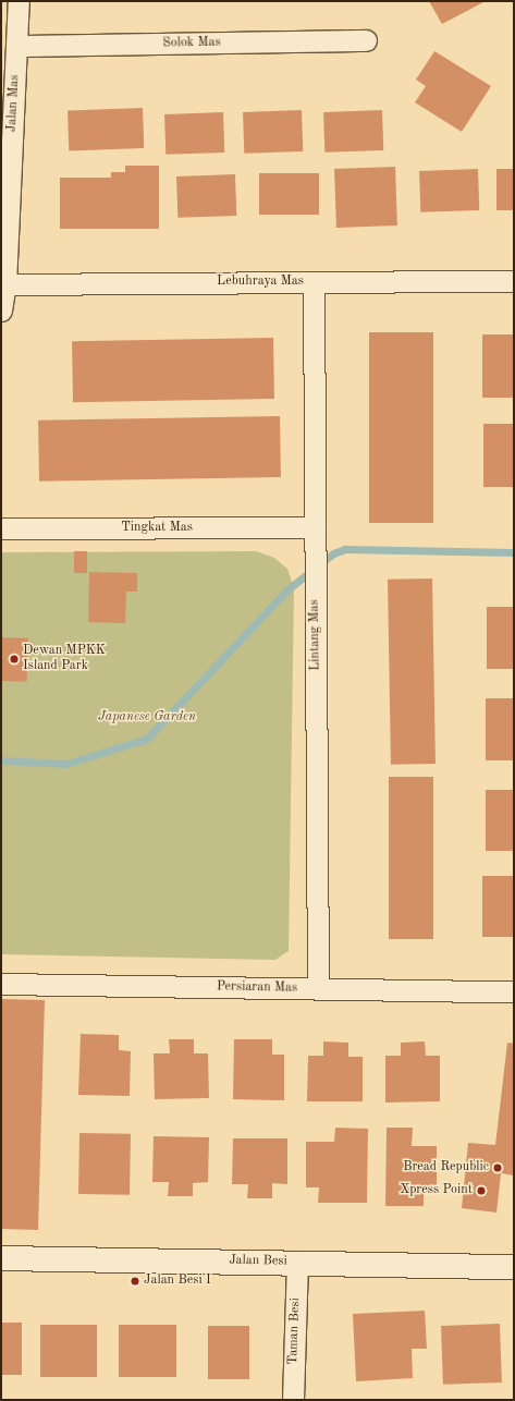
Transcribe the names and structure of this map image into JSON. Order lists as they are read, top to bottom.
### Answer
{
  "streets": {
    "street": [
      "Solok Mas",
      "Jalan Mas",
      "Lebuhraya Mas",
      "Tingkat Mas",
      "Lintang Mas",
      "Persiaran Mas",
      "Jalan Besi",
      "Taman Besi"
    ]
  },
  "crossings": [
    ["Solok Mas", "Jalan Mas"],
    ["Jalan Mas", "Lebuhraya Mas"],
    ["Lebuhraya Mas", "Lintang Mas"],
    ["Tingkat Mas", "Lintang Mas"],
    ["Lintang Mas", "Persiaran Mas"],
    ["Jalan Besi", "Taman Besi"]
  ],
  "parks": ["Japanese Garden"],
  "places": [
    "Dewan MPKK Island Park",
    "Bread Republic",
    "Xpress Point",
    "Jalan Besi I"
  ]
}
